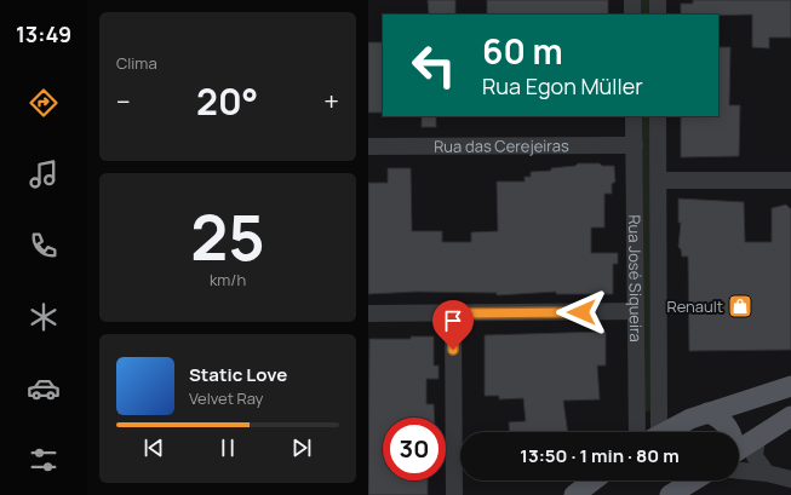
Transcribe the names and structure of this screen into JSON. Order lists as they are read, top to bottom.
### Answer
{
  "streets": {
    "street": ["Rua das Cerejeiras", "Rua José Siqueira"]
  },
  "crossings": [
    ["Rua das Cerejeiras", "Rua José Siqueira"]
  ],
  "places": {
    "shop": ["Renault"]
  },
  "page": {
    "tabs": "13:49",
    "tile": [
      "Clima",
      ["25", "km/h"]
    ],
    "turn": ["60 m", "Rua Egon Müller"],
    "heat": ["−", "20°", "+"],
    "song": ["Static Love", "Velvet Ray"],
    "limit": "30",
    "trip": "13:50 · 1 min · 80 m"
  }
}
